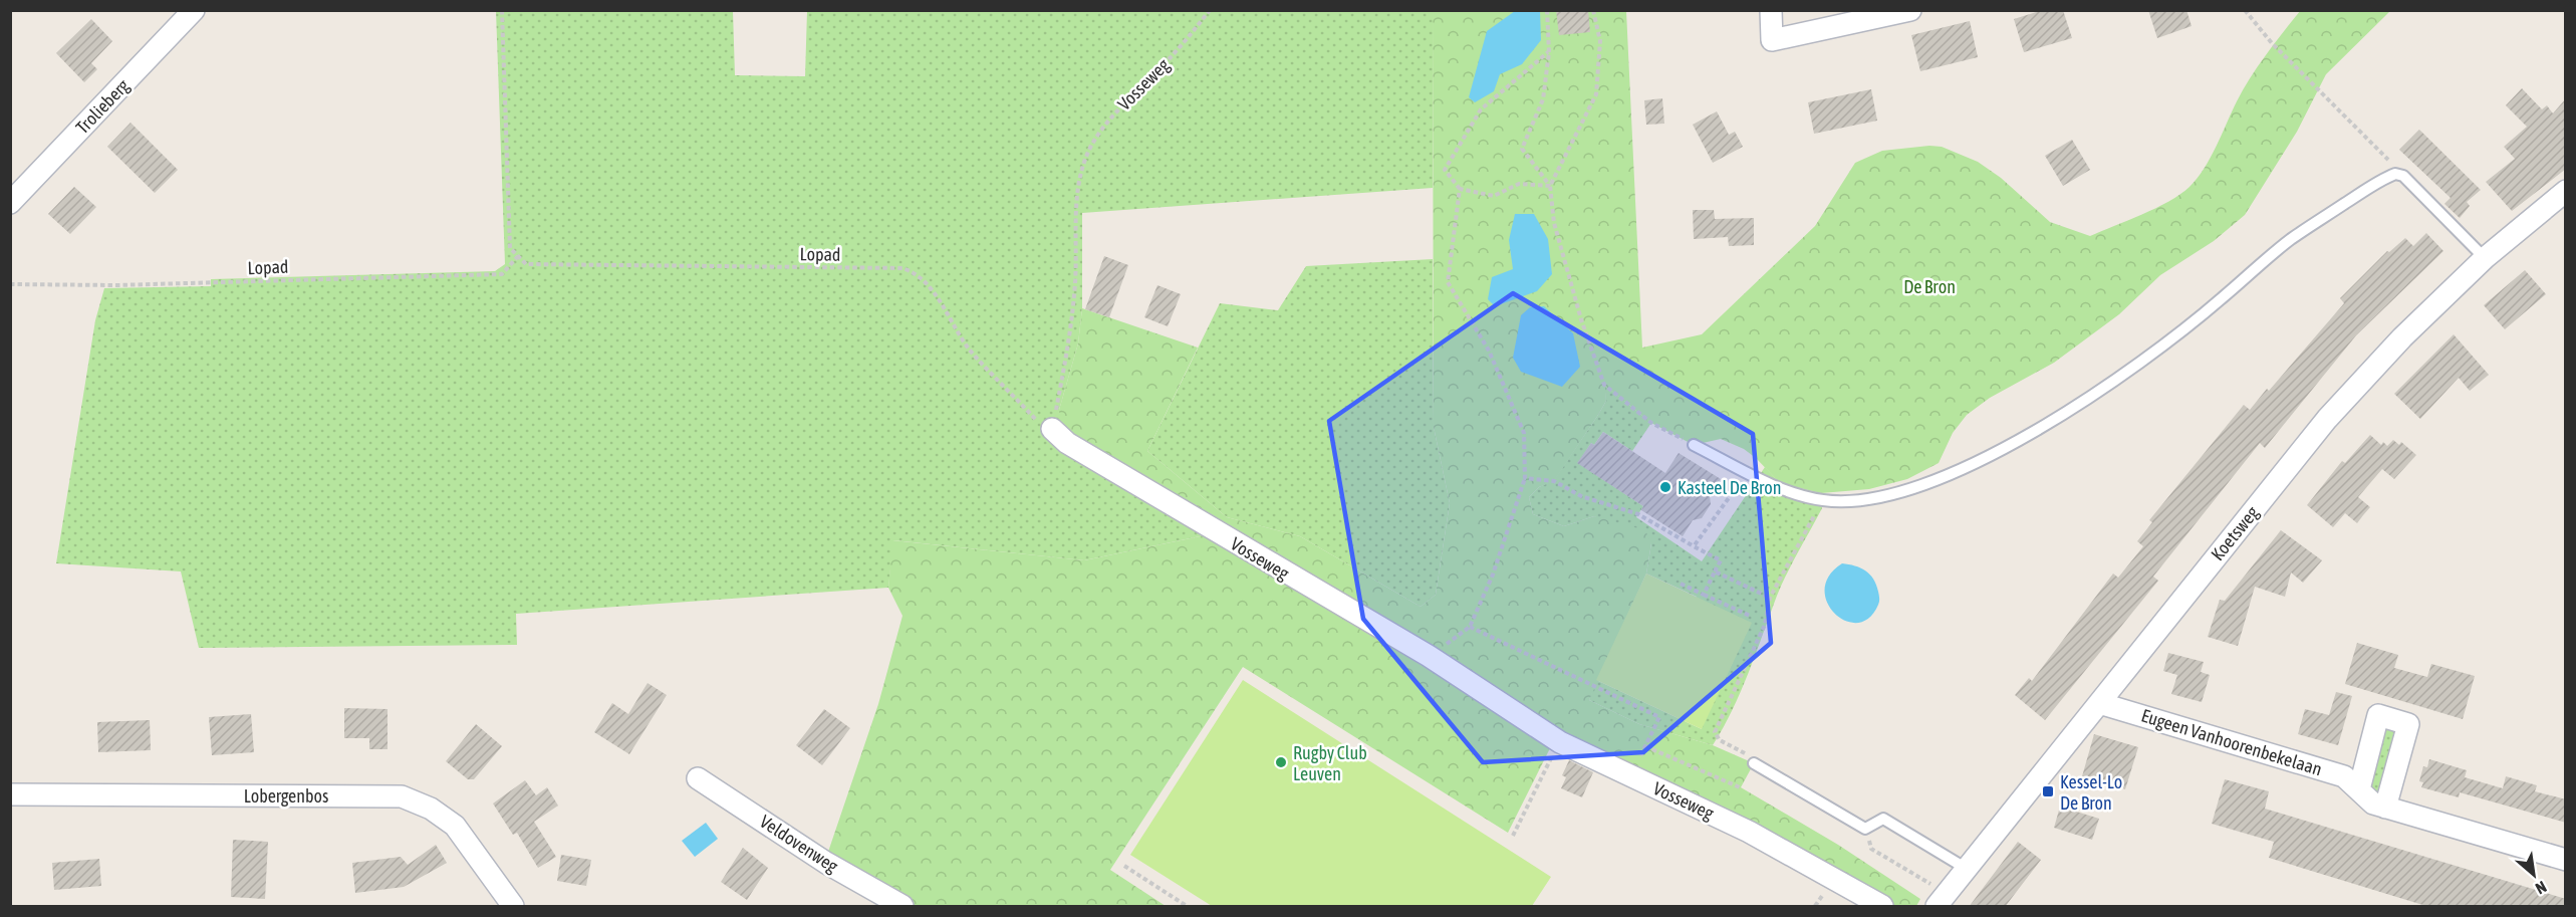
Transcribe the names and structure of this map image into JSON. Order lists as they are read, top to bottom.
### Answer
{
  "streets": {
    "street": [
      "Vosseweg",
      "Trolieberg",
      "Koetsweg",
      "Eugeen Vanhoorenbekelaan",
      "Lobergenbos",
      "Veldovenweg"
    ],
    "path": ["Lopad"]
  },
  "crossings": [
    ["Vosseweg", "Lopad"],
    ["Koetsweg", "Eugeen Vanhoorenbekelaan"]
  ],
  "parks": ["De Bron"],
  "places": {
    "other": ["Kasteel De Bron", "Rugby Club Leuven"],
    "transit": ["Kessel-Lo De Bron"]
  },
  "north": "bottom right"
}
